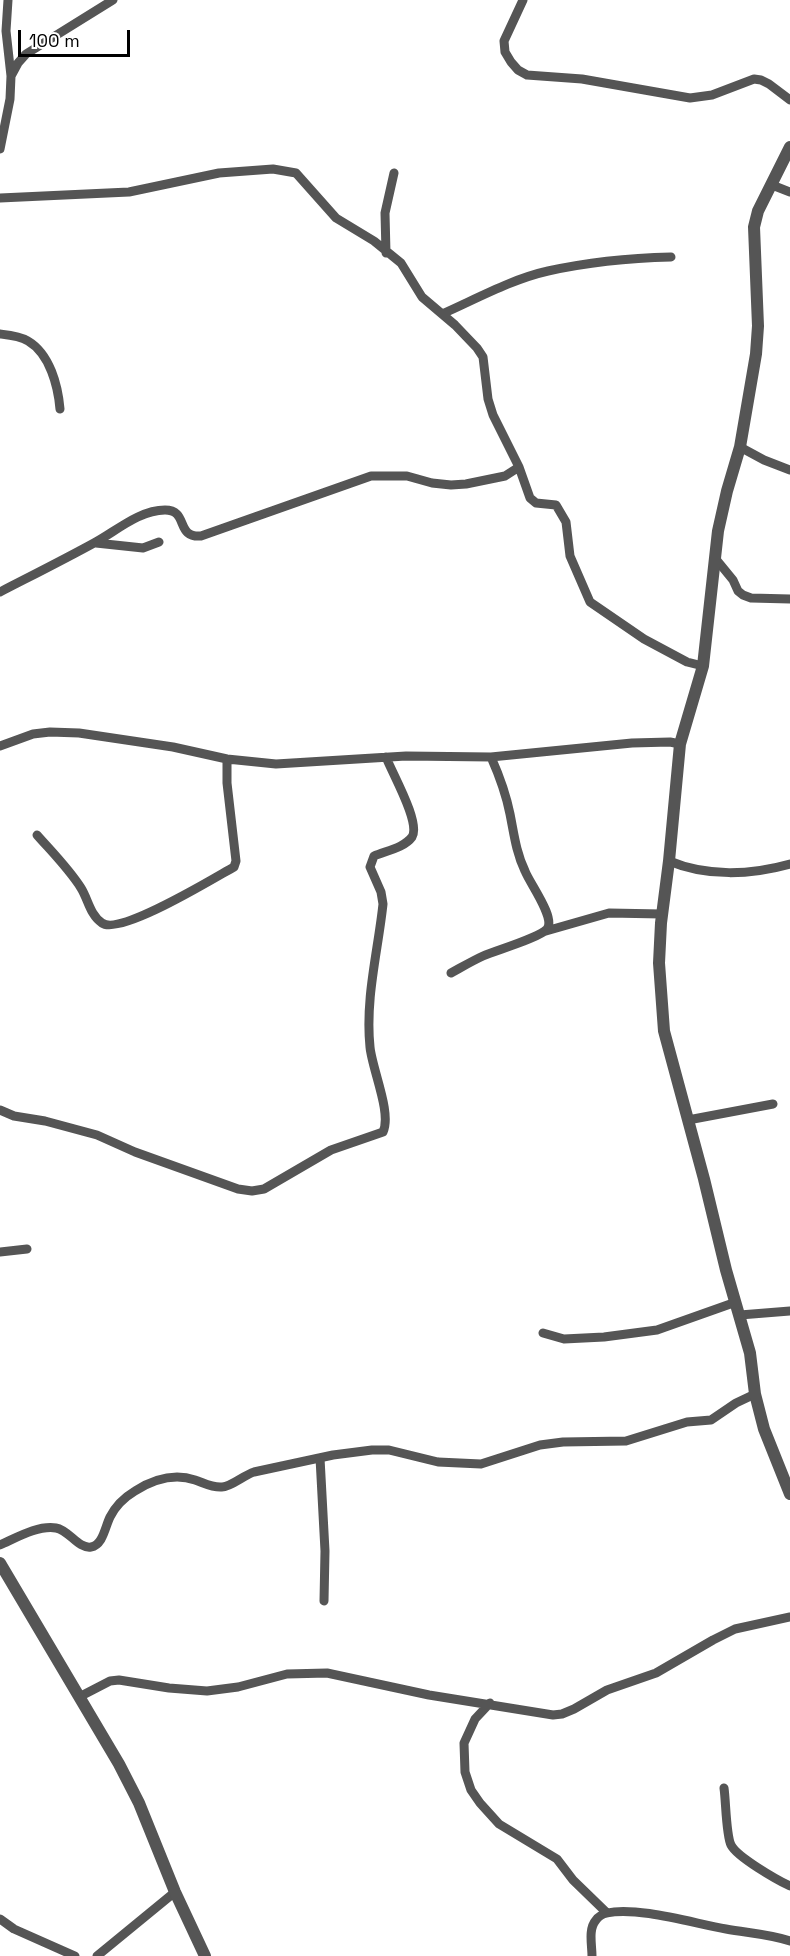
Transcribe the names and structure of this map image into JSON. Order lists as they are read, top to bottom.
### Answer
{
  "scale_bar": "100 m"
}
